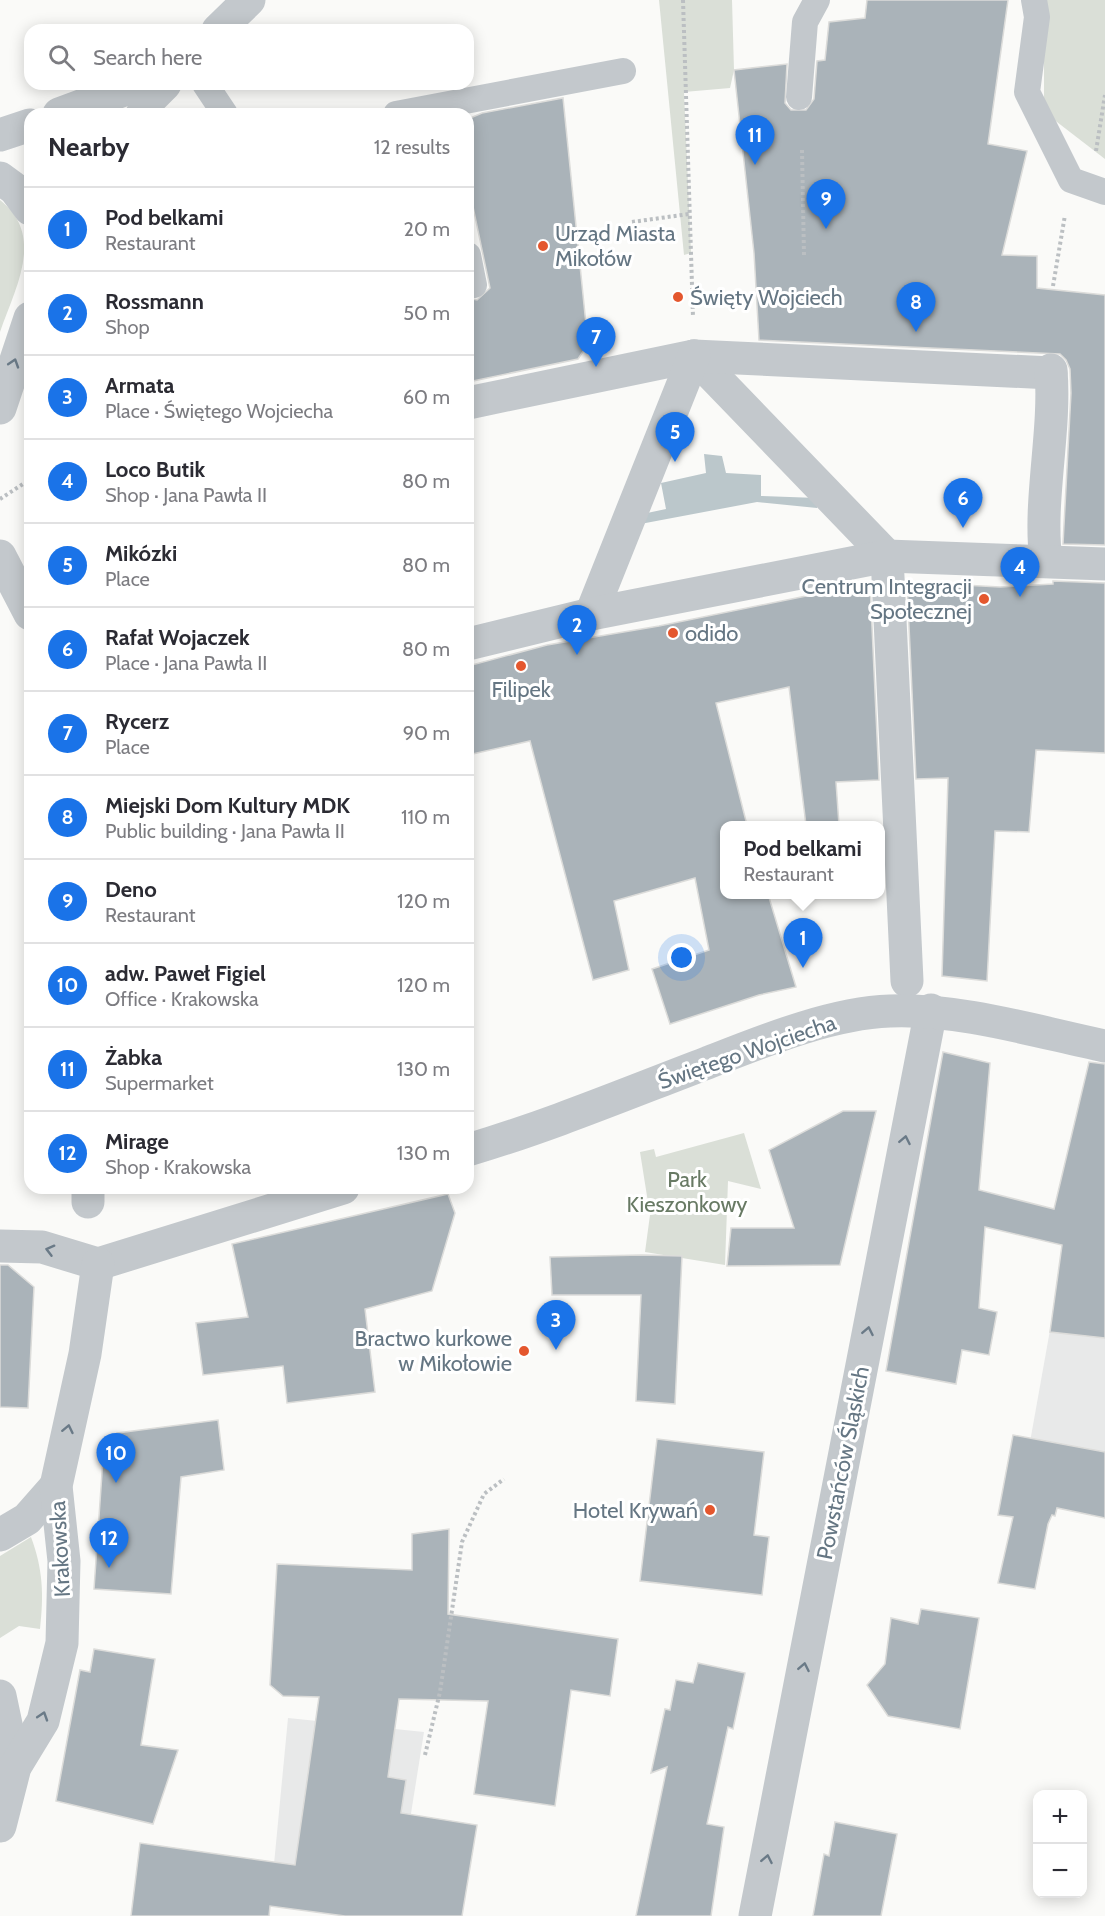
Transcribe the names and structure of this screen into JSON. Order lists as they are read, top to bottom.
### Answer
{
  "streets": {
    "street": ["Świętego Wojciecha", "Powstańców Śląskich", "Krakowska"]
  },
  "crossings": [
    ["Świętego Wojciecha", "Powstańców Śląskich"]
  ],
  "one_way": ["Powstańców Śląskich", "Krakowska"],
  "parks": ["Park Kieszonkowy"],
  "places": [
    "Urząd Miasta Mikołów",
    "Święty Wojciech",
    "Centrum Integracji Społecznej",
    "odido",
    "Filipek",
    "Bractwo kurkowe w Mikołowie",
    "Hotel Krywań"
  ],
  "page": {
    "search": "Search here",
    "heading": ["Nearby", "12 results"],
    "pins": [
      "11",
      "9",
      "8",
      "7",
      "5",
      "6",
      "4",
      "2",
      "1",
      "3",
      "10",
      "12"
    ],
    "list": [
      {
        "mark": "1",
        "name": "Pod belkami",
        "note": "Restaurant",
        "value": "20 m"
      },
      {
        "mark": "2",
        "name": "Rossmann",
        "note": "Shop",
        "value": "50 m"
      },
      {
        "mark": "3",
        "name": "Armata",
        "note": "Place · Świętego Wojciecha",
        "value": "60 m"
      },
      {
        "mark": "4",
        "name": "Loco Butik",
        "note": "Shop · Jana Pawła II",
        "value": "80 m"
      },
      {
        "mark": "5",
        "name": "Mikózki",
        "note": "Place",
        "value": "80 m"
      },
      {
        "mark": "6",
        "name": "Rafał Wojaczek",
        "note": "Place · Jana Pawła II",
        "value": "80 m"
      },
      {
        "mark": "7",
        "name": "Rycerz",
        "note": "Place",
        "value": "90 m"
      },
      {
        "mark": "8",
        "name": "Miejski Dom Kultury MDK",
        "note": "Public building · Jana Pawła II",
        "value": "110 m"
      },
      {
        "mark": "9",
        "name": "Deno",
        "note": "Restaurant",
        "value": "120 m"
      },
      {
        "mark": "10",
        "name": "adw. Paweł Figiel",
        "note": "Office · Krakowska",
        "value": "120 m"
      },
      {
        "mark": "11",
        "name": "Żabka",
        "note": "Supermarket",
        "value": "130 m"
      },
      {
        "mark": "12",
        "name": "Mirage",
        "note": "Shop · Krakowska",
        "value": "130 m"
      }
    ],
    "popup": ["Pod belkami", "Restaurant"],
    "map_buttons": ["+", "−"]
  }
}
